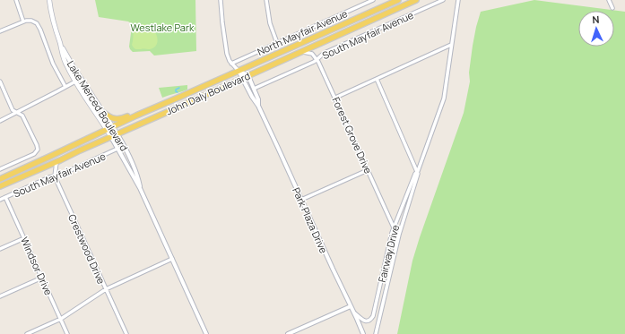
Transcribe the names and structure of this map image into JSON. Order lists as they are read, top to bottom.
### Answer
{
  "streets": {
    "main road": ["John Daly Boulevard", "Lake Merced Boulevard"],
    "street": [
      "North Mayfair Avenue",
      "South Mayfair Avenue",
      "Forest Grove Drive",
      "Park Plaza Drive",
      "Crestwood Drive",
      "Fairway Drive",
      "Windsor Drive"
    ]
  },
  "crossings": [
    ["South Mayfair Avenue", "Lake Merced Boulevard"],
    ["South Mayfair Avenue", "Forest Grove Drive"],
    ["South Mayfair Avenue", "Park Plaza Drive"],
    ["South Mayfair Avenue", "Crestwood Drive"],
    ["South Mayfair Avenue", "Windsor Drive"],
    ["John Daly Boulevard", "Lake Merced Boulevard"],
    ["John Daly Boulevard", "Park Plaza Drive"],
    ["Forest Grove Drive", "Fairway Drive"],
    ["Park Plaza Drive", "Fairway Drive"]
  ],
  "parks": ["Westlake Park"],
  "north": "top"
}
